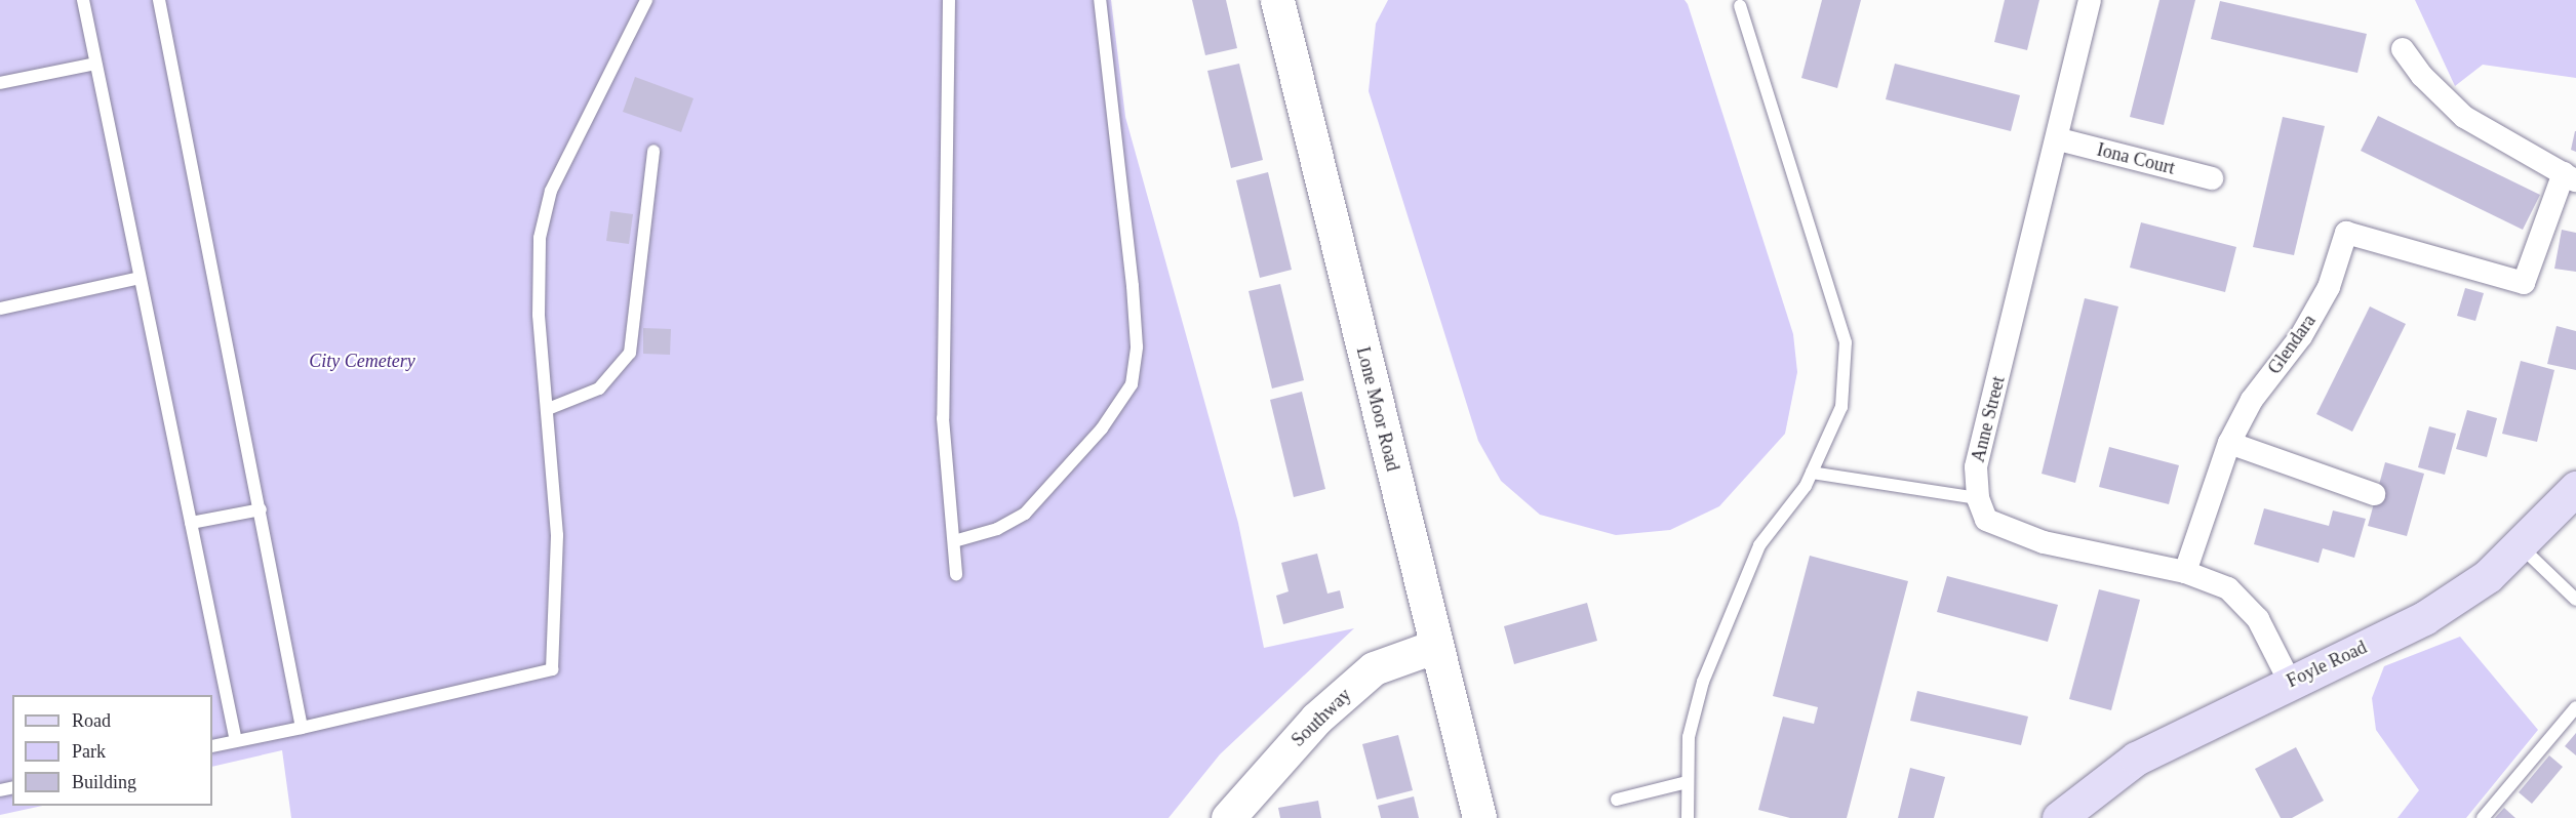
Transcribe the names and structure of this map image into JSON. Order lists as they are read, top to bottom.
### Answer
{
  "streets": {
    "main road": ["Lone Moor Road", "Foyle Road", "Southway"],
    "street": ["Iona Court", "Glendara", "Anne Street"]
  },
  "crossings": [
    ["Iona Court", "Anne Street"],
    ["Glendara", "Anne Street"],
    ["Lone Moor Road", "Southway"],
    ["Anne Street", "Foyle Road"]
  ],
  "parks": ["City Cemetery"],
  "legend": ["Road", "Park", "Building"]
}
